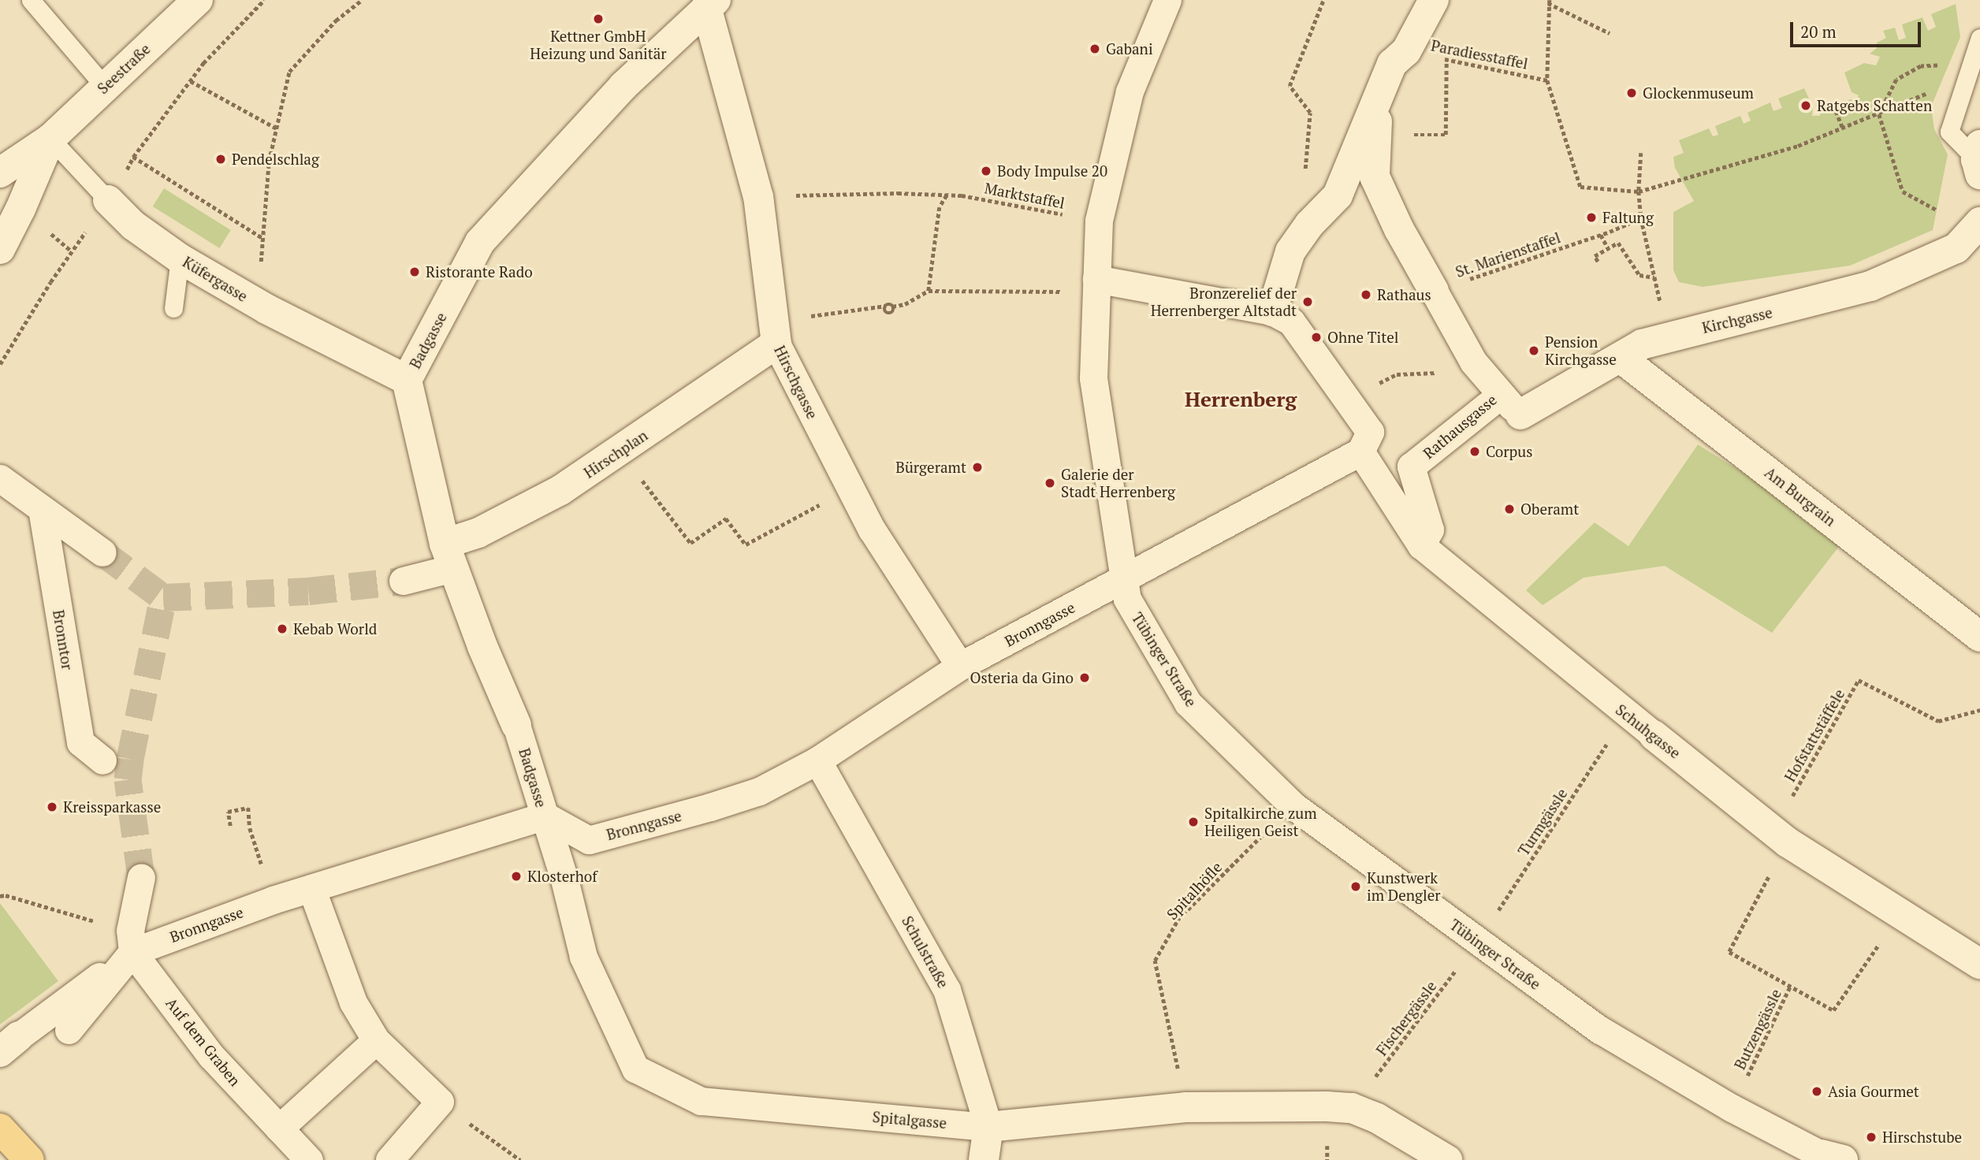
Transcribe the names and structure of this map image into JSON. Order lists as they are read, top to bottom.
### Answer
{
  "streets": {
    "street": [
      "Seestraße",
      "Küfergasse",
      "Kirchgasse",
      "Badgasse",
      "Hirschgasse",
      "Rathausgasse",
      "Hirschplan",
      "Am Burgrain",
      "Bronngasse",
      "Bronntor",
      "Tübinger Straße",
      "Schuhgasse",
      "Schulstraße",
      "Auf dem Graben",
      "Spitalgasse"
    ],
    "path": [
      "Paradiesstaffel",
      "Marktstaffel",
      "St. Marienstaffel",
      "Hofstattstäffele",
      "Turmgässle",
      "Spitalhöfle",
      "Fischergässle",
      "Butzengässle"
    ]
  },
  "crossings": [
    ["Paradiesstaffel", "Rathausgasse"],
    ["Seestraße", "Küfergasse"],
    ["Marktstaffel", "Hirschgasse"],
    ["Marktstaffel", "Tübinger Straße"],
    ["St. Marienstaffel", "Rathausgasse"],
    ["Küfergasse", "Badgasse"],
    ["Kirchgasse", "Rathausgasse"],
    ["Kirchgasse", "Am Burgrain"],
    ["Badgasse", "Hirschgasse"],
    ["Badgasse", "Hirschplan"],
    ["Badgasse", "Bronngasse"],
    ["Badgasse", "Spitalgasse"],
    ["Hirschgasse", "Hirschplan"],
    ["Hirschgasse", "Bronngasse"],
    ["Rathausgasse", "Schuhgasse"],
    ["Bronngasse", "Tübinger Straße"],
    ["Bronngasse", "Schuhgasse"],
    ["Bronngasse", "Schulstraße"],
    ["Bronngasse", "Auf dem Graben"],
    ["Bronngasse", "Spitalgasse"],
    ["Tübinger Straße", "Turmgässle"],
    ["Tübinger Straße", "Spitalhöfle"],
    ["Tübinger Straße", "Fischergässle"],
    ["Tübinger Straße", "Butzengässle"],
    ["Schuhgasse", "Hofstattstäffele"],
    ["Schuhgasse", "Turmgässle"],
    ["Schuhgasse", "Butzengässle"],
    ["Hofstattstäffele", "Butzengässle"],
    ["Turmgässle", "Fischergässle"],
    ["Spitalhöfle", "Spitalgasse"],
    ["Schulstraße", "Spitalgasse"],
    ["Fischergässle", "Spitalgasse"]
  ],
  "districts": ["Herrenberg"],
  "places": [
    "Kettner GmbH Heizung und Sanitär",
    "Gabani",
    "Glockenmuseum",
    "Ratgebs Schatten",
    "Pendelschlag",
    "Body Impulse 20",
    "Faltung",
    "Ristorante Rado",
    "Rathaus",
    "Bronzerelief der Herrenberger Altstadt",
    "Ohne Titel",
    "Pension Kirchgasse",
    "Corpus",
    "Bürgeramt",
    "Galerie der Stadt Herrenberg",
    "Oberamt",
    "Kebab World",
    "Osteria da Gino",
    "Kreissparkasse",
    "Spitalkirche zum Heiligen Geist",
    "Klosterhof",
    "Kunstwerk im Dengler",
    "Asia Gourmet",
    "Hirschstube"
  ],
  "scale_bar": "20 m"
}
